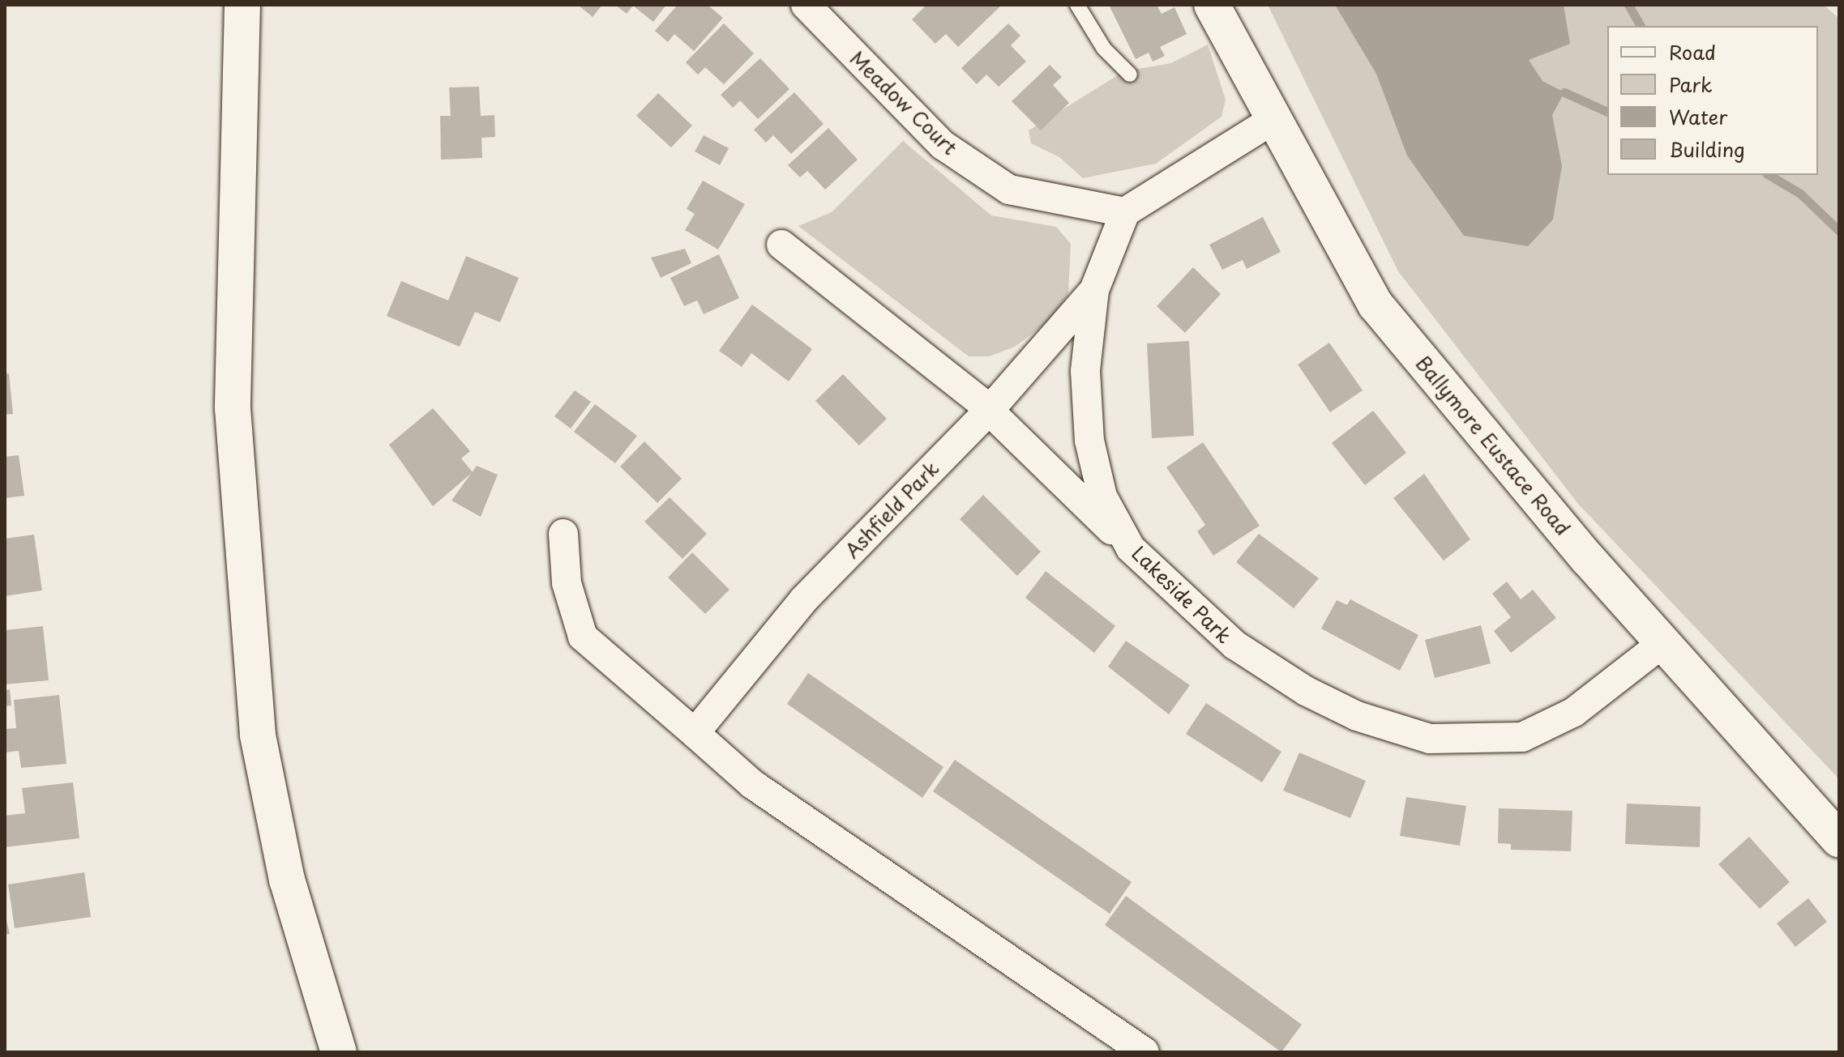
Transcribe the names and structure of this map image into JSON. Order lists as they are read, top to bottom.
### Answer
{
  "streets": {
    "main road": ["Ballymore Eustace Road"],
    "street": ["Meadow Court", "Ashfield Park", "Lakeside Park"]
  },
  "crossings": [
    ["Meadow Court", "Lakeside Park"],
    ["Ballymore Eustace Road", "Lakeside Park"],
    ["Ashfield Park", "Lakeside Park"]
  ],
  "legend": [
    "Road",
    "Park",
    "Water",
    "Building"
  ]
}
